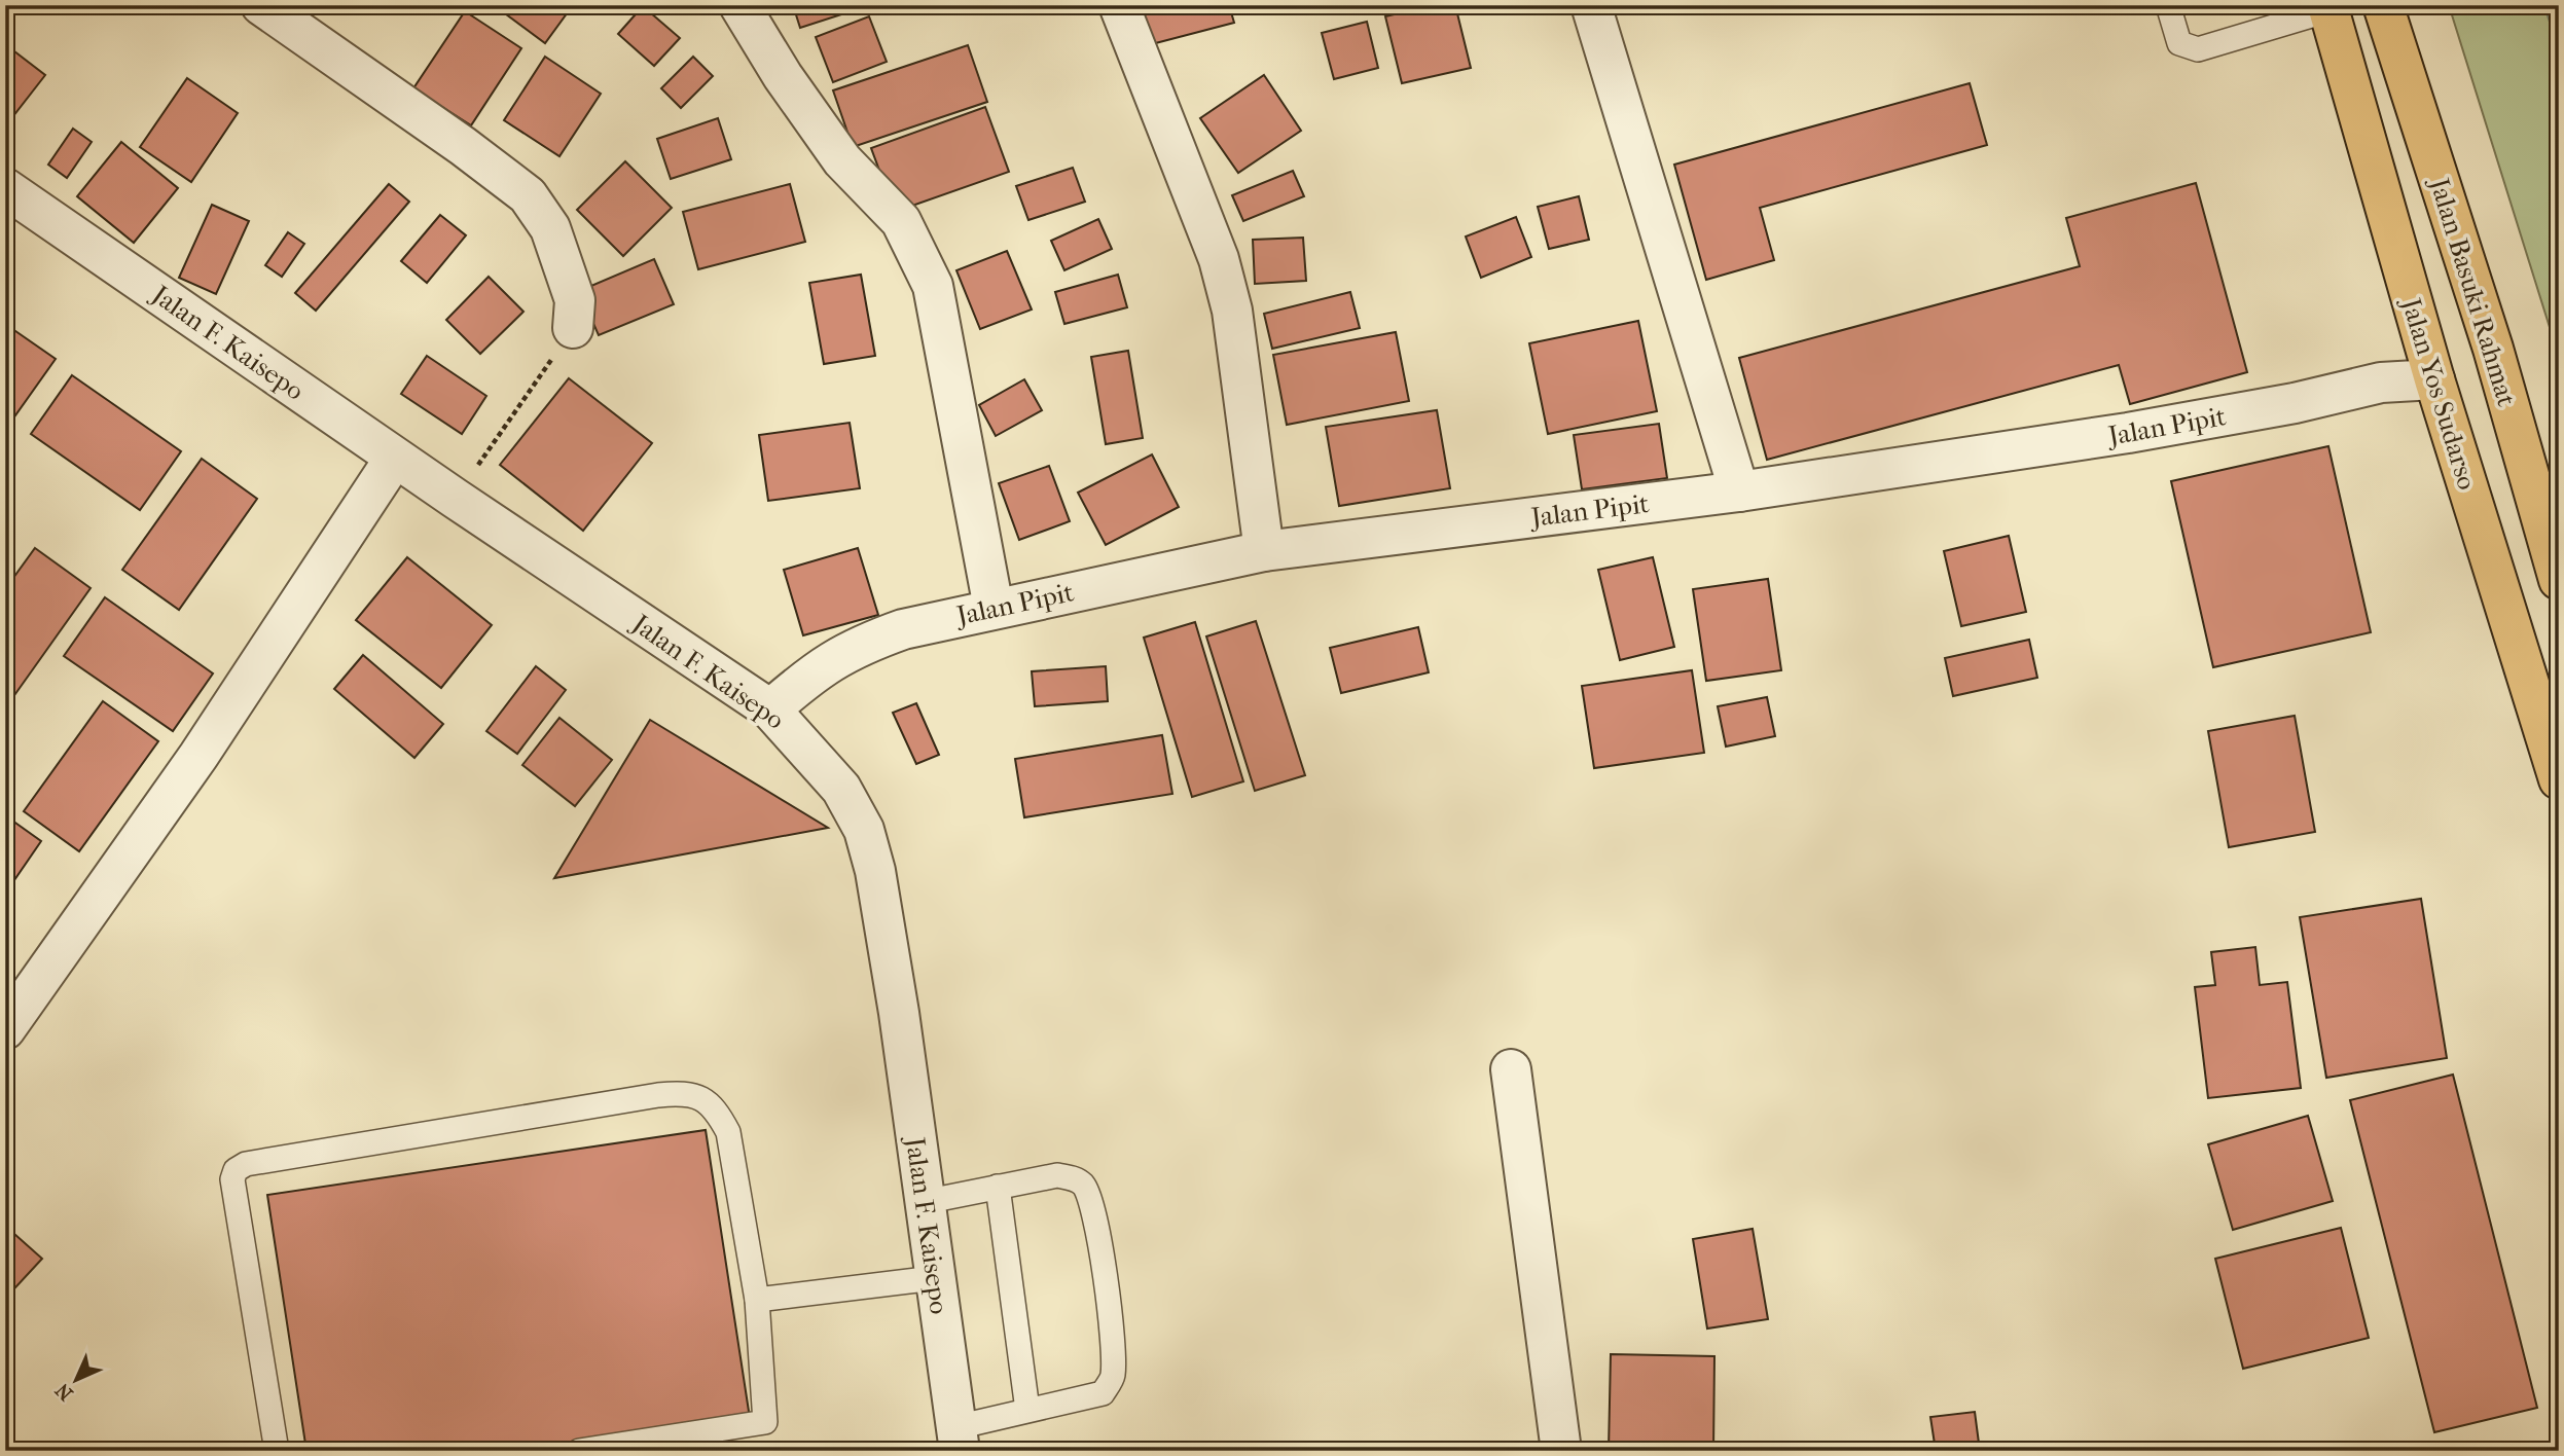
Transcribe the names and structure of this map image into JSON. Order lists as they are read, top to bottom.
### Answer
{
  "streets": {
    "highway": ["Jalan Basuki Rahmat", "Jalan Yos Sudarso"],
    "street": ["Jalan F. Kaisepo", "Jalan Pipit"]
  },
  "crossings": [
    ["Jalan F. Kaisepo", "Jalan Pipit"],
    ["Jalan Yos Sudarso", "Jalan Pipit"]
  ],
  "north": "bottom left"
}
